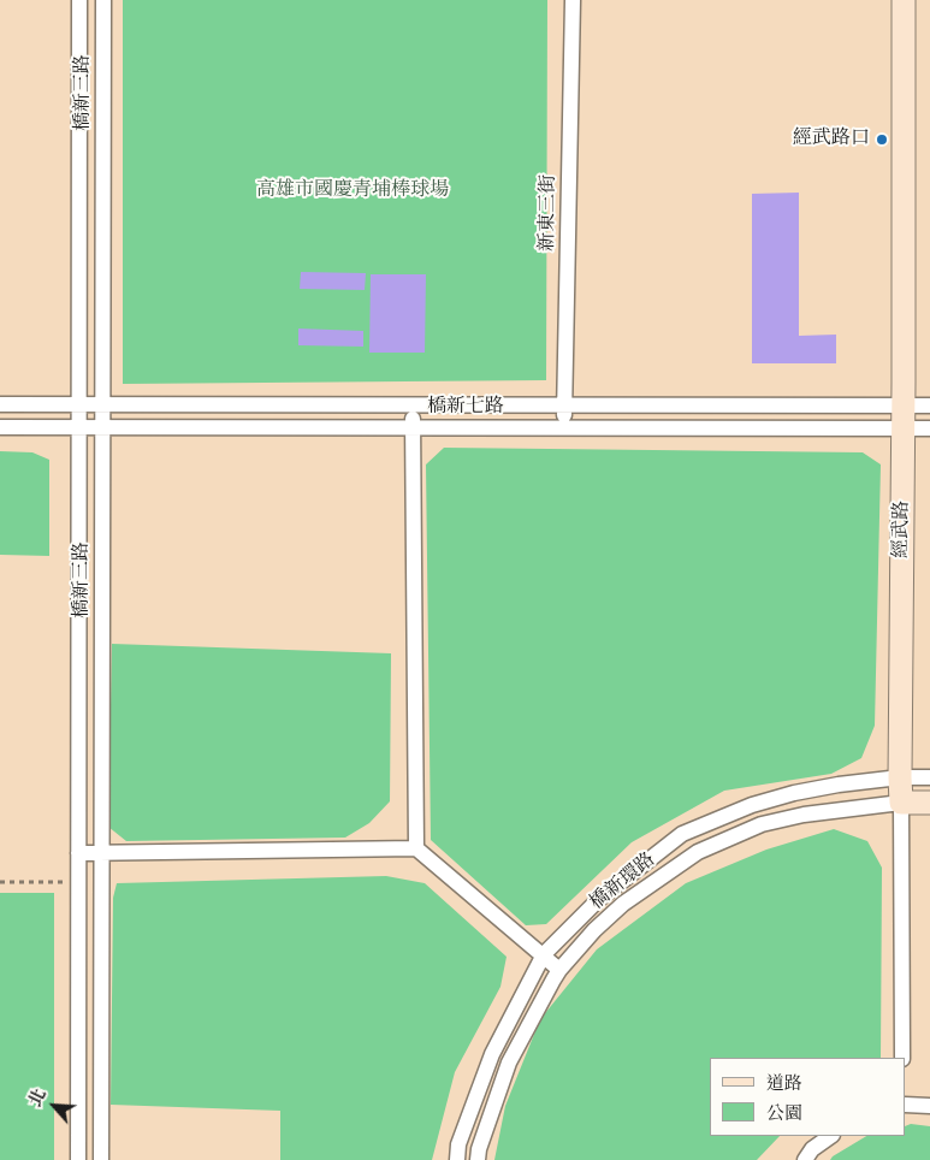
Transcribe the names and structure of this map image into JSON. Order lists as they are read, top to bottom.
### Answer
{
  "streets": {
    "street": [
      "橋新三路",
      "新東三街",
      "橋新七路",
      "經武路",
      "橋新環路"
    ]
  },
  "crossings": [
    ["橋新三路", "橋新七路"],
    ["新東三街", "橋新七路"],
    ["橋新七路", "經武路"],
    ["經武路", "橋新環路"]
  ],
  "parks": ["高雄市國慶青埔棒球場"],
  "places": ["經武路口"],
  "legend": ["道路", "公園"],
  "north": "top left"
}
